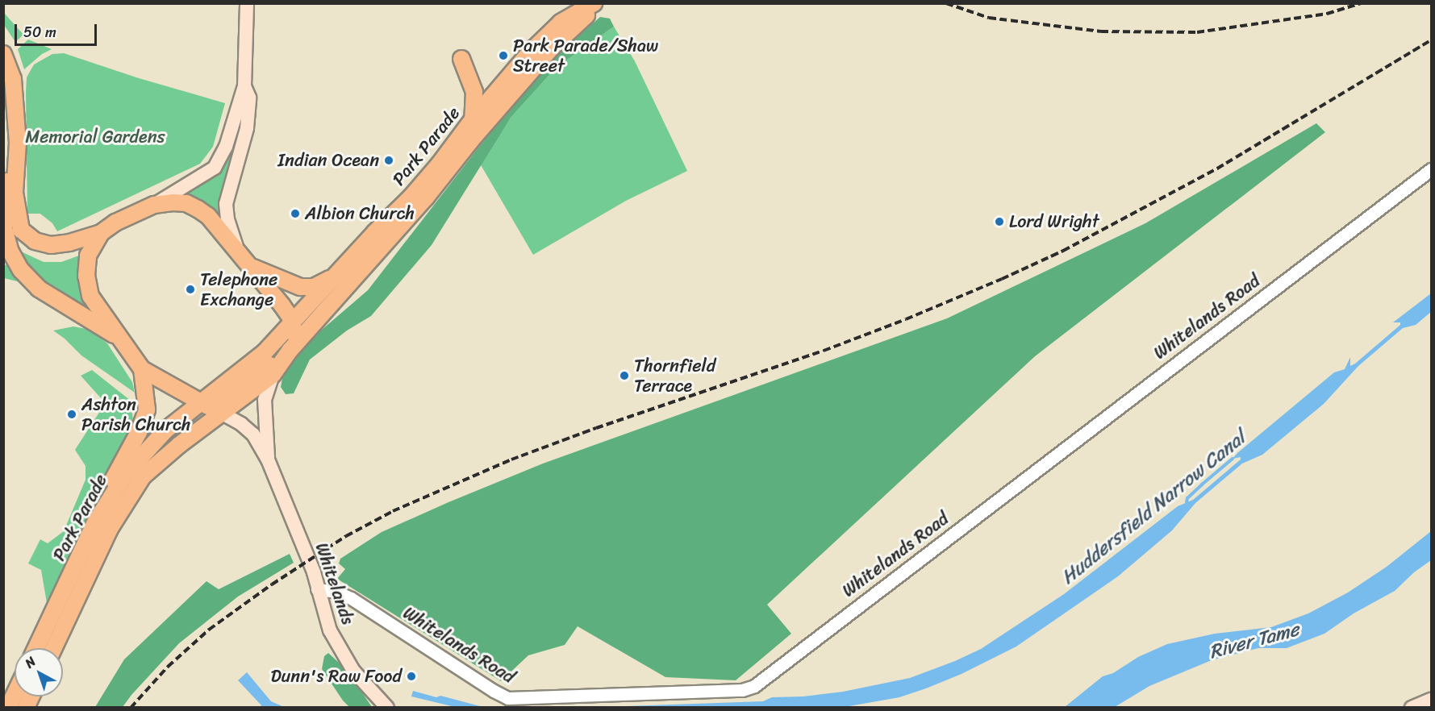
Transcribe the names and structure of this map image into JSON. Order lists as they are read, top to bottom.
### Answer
{
  "streets": {
    "highway": ["Park Parade"],
    "main road": ["Whitelands"],
    "street": ["Whitelands Road"]
  },
  "crossings": [
    ["Park Parade", "Whitelands"],
    ["Whitelands Road", "Whitelands"]
  ],
  "water": ["Huddersfield Narrow Canal", "River Tame"],
  "parks": ["Memorial Gardens"],
  "places": [
    "Park Parade/Shaw Street",
    "Indian Ocean",
    "Albion Church",
    "Lord Wright",
    "Telephone Exchange",
    "Thornfield Terrace",
    "Ashton Parish Church",
    "Dunn's Raw Food"
  ],
  "scale_bar": "50 m",
  "north": "top left"
}
